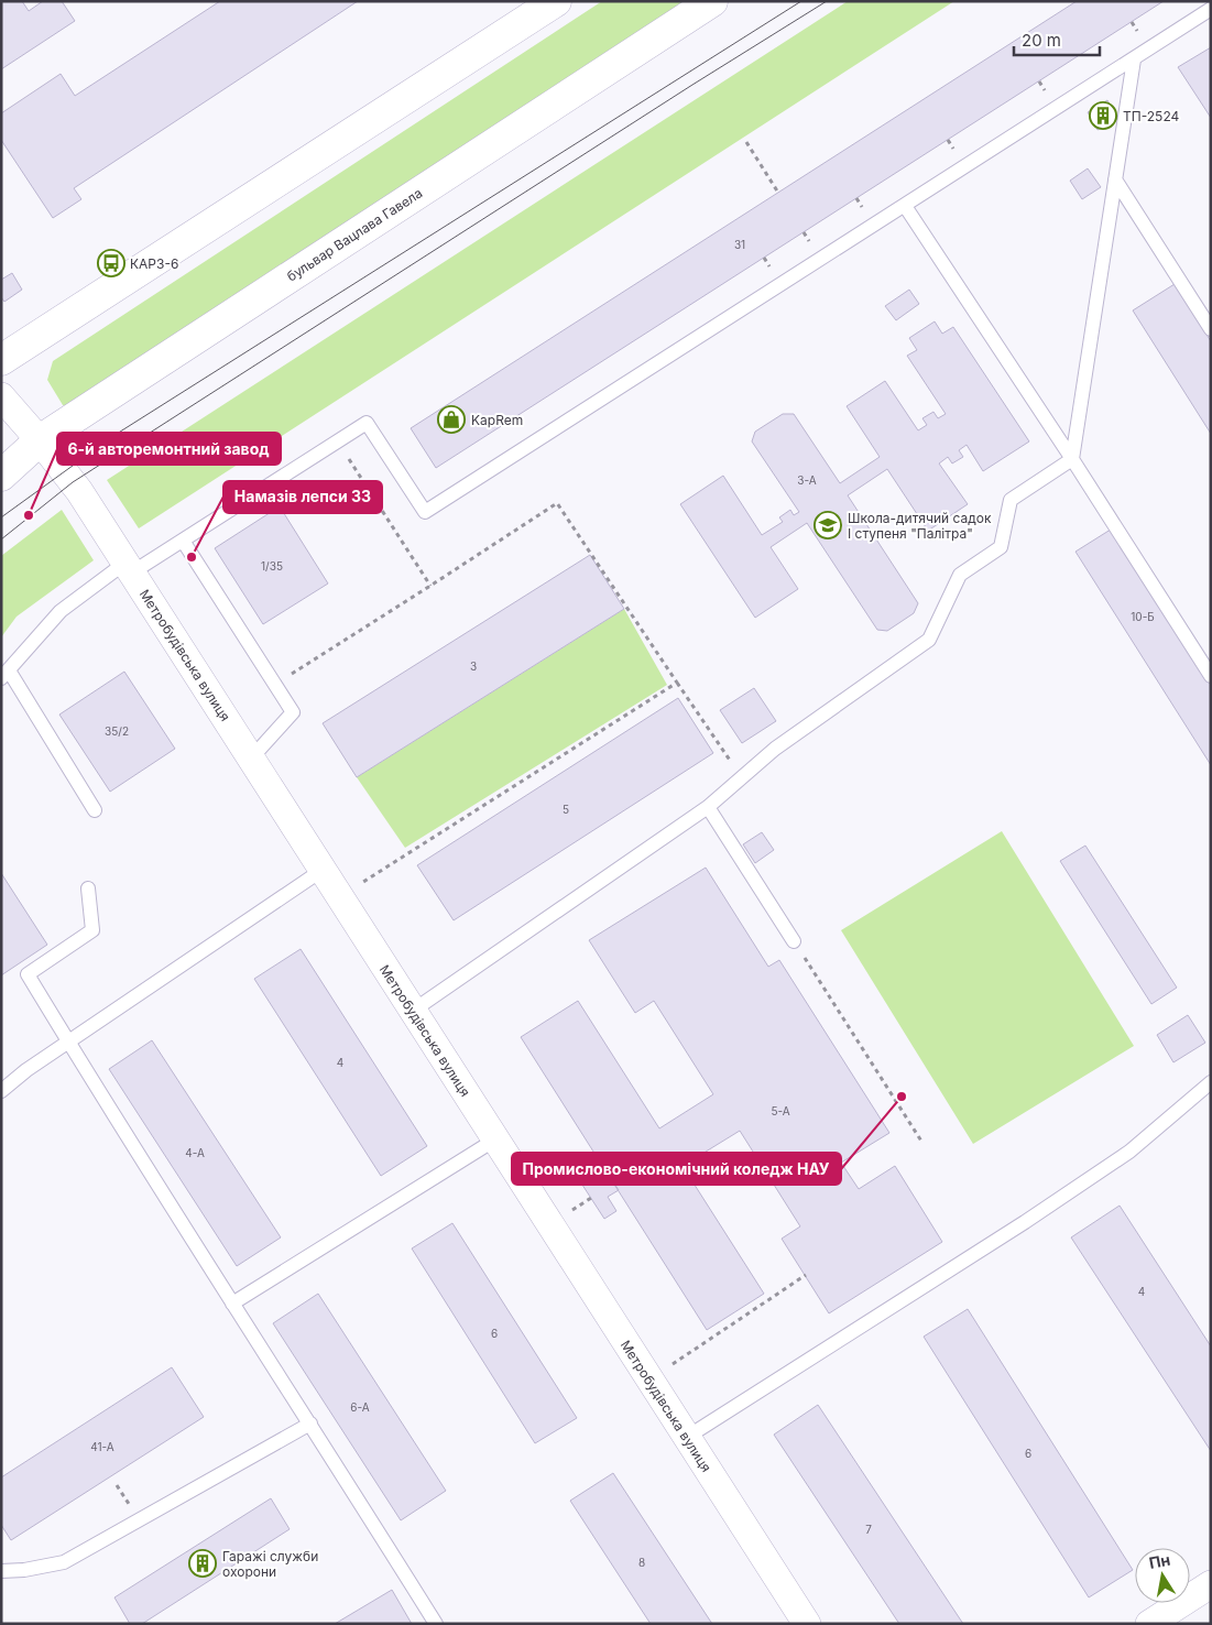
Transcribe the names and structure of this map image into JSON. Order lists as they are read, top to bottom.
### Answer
{
  "streets": {
    "main road": ["бульвар Вацлава Гавела"],
    "street": ["Метробудівська вулиця"]
  },
  "crossings": [
    ["бульвар Вацлава Гавела", "Метробудівська вулиця"]
  ],
  "places": {
    "building": ["ТП-2524", "Гаражі служби охорони"],
    "bus stop": ["КАРЗ-6"],
    "shop": ["KapRem"],
    "other": ["6-й авторемонтний завод", "Намазів лепси 33", "Промислово-економічний коледж НАУ"],
    "school or university": ["Школа-дитячий садок І ступеня \"Палітра\""]
  },
  "house_numbers": [
    "31",
    "3-А",
    "1/35",
    "10-Б",
    "3",
    "35/2",
    "5",
    "4",
    "5-А",
    "4-А",
    "4",
    "6",
    "6-А",
    "41-А",
    "6",
    "7",
    "8"
  ],
  "scale_bar": "20 m",
  "north": "top"
}
